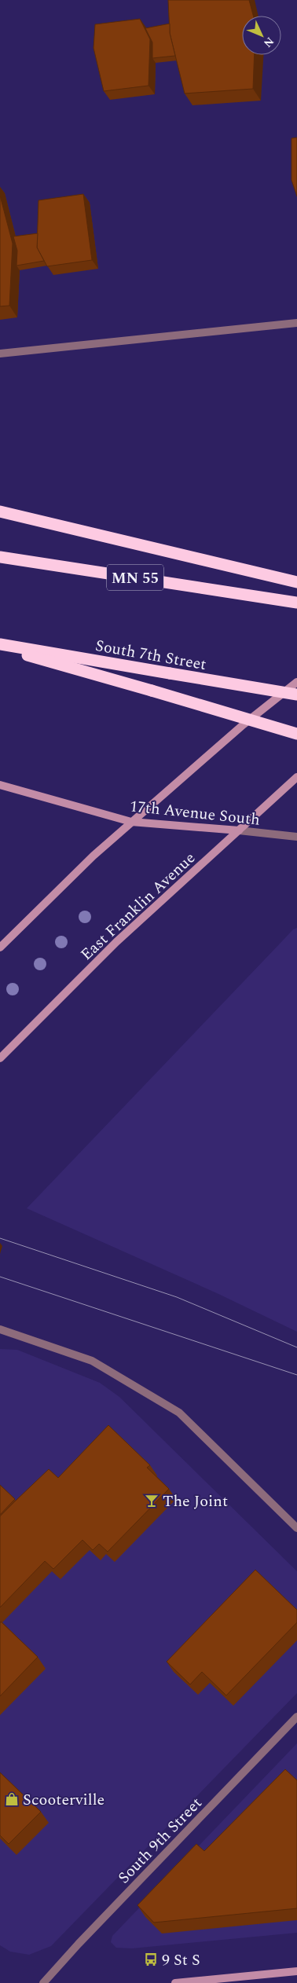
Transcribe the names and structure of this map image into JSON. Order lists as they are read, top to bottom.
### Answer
{
  "streets": {
    "highway": ["MN 55", "South 7th Street"],
    "main road": ["17th Avenue South", "East Franklin Avenue"],
    "street": ["South 9th Street"]
  },
  "crossings": [
    ["17th Avenue South", "East Franklin Avenue"]
  ],
  "places": {
    "bar": ["The Joint"],
    "shop": ["Scooterville"],
    "bus stop": ["9 St S"]
  },
  "north": "bottom right"
}
